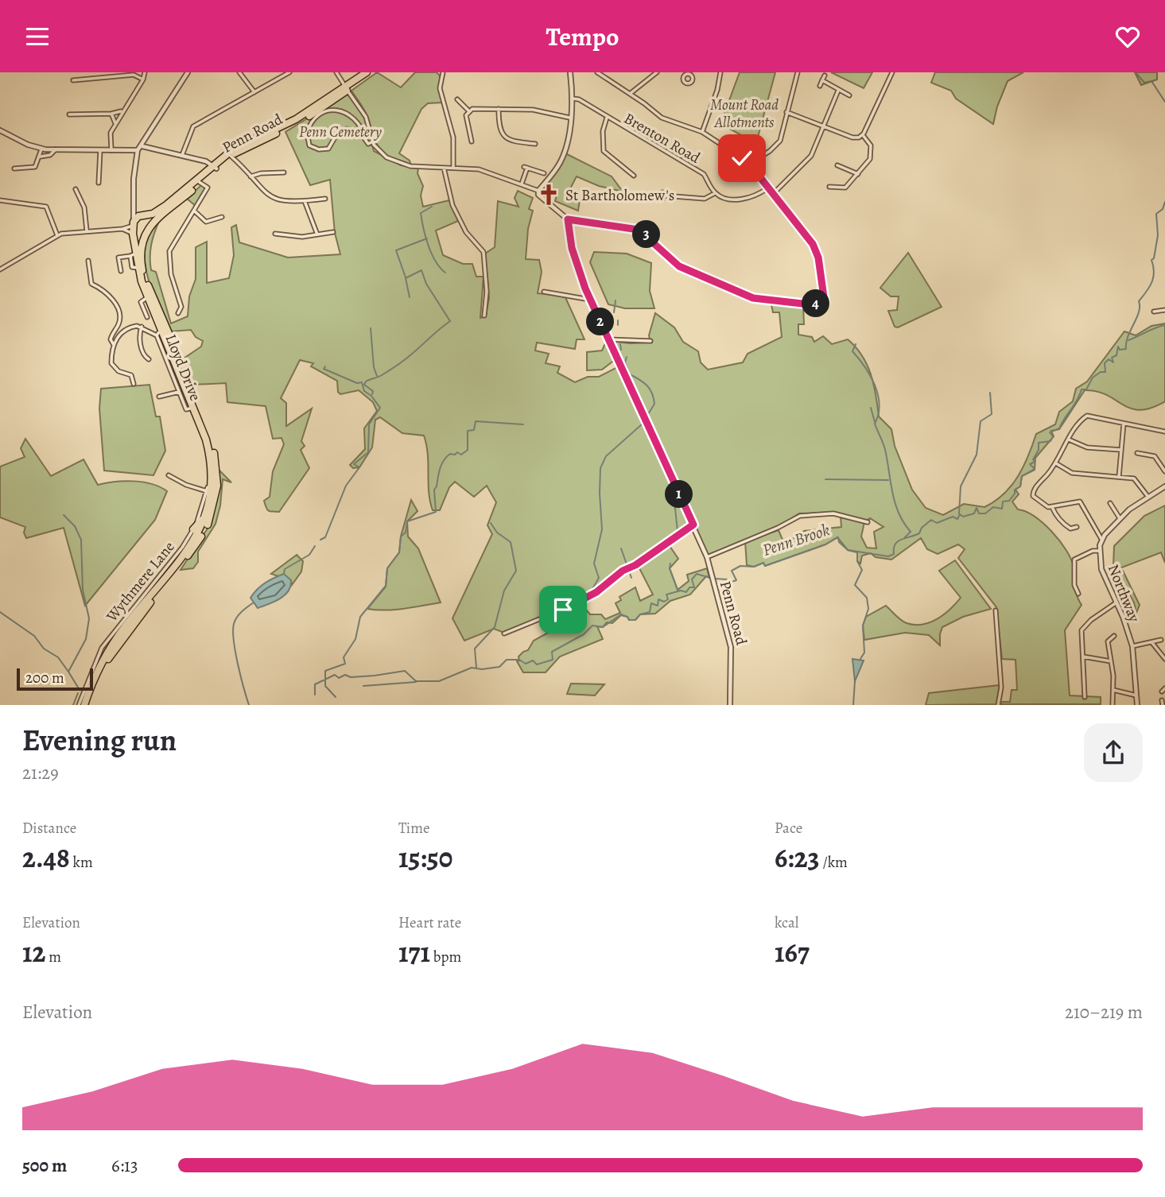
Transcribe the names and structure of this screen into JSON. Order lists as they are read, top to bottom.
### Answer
{
  "streets": {
    "highway": ["Penn Road"],
    "street": [
      "Brenton Road",
      "Lloyd Drive",
      "Wythmere Lane",
      "Northway"
    ]
  },
  "water": ["Penn Brook"],
  "parks": ["Mount Road Allotments", "Penn Cemetery"],
  "places": {
    "church": ["St Bartholomew's"]
  },
  "scale_bar": "200 m",
  "page": {
    "header": "Tempo",
    "pins": [
      "3",
      "4",
      "2",
      "1"
    ],
    "scale": "200 m",
    "heading": ["Evening run", "21:29"],
    "stats": [
      ["Distance", "2.48 km"],
      ["Time", "15:50"],
      ["Pace", "6:23 /km"],
      ["Elevation", "12 m"],
      ["Heart rate", "171 bpm"],
      ["kcal", "167"]
    ],
    "chart": ["Elevation", "210–219 m"],
    "list": [
      {
        "name": "500 m",
        "note": "6:13"
      }
    ]
  }
}
